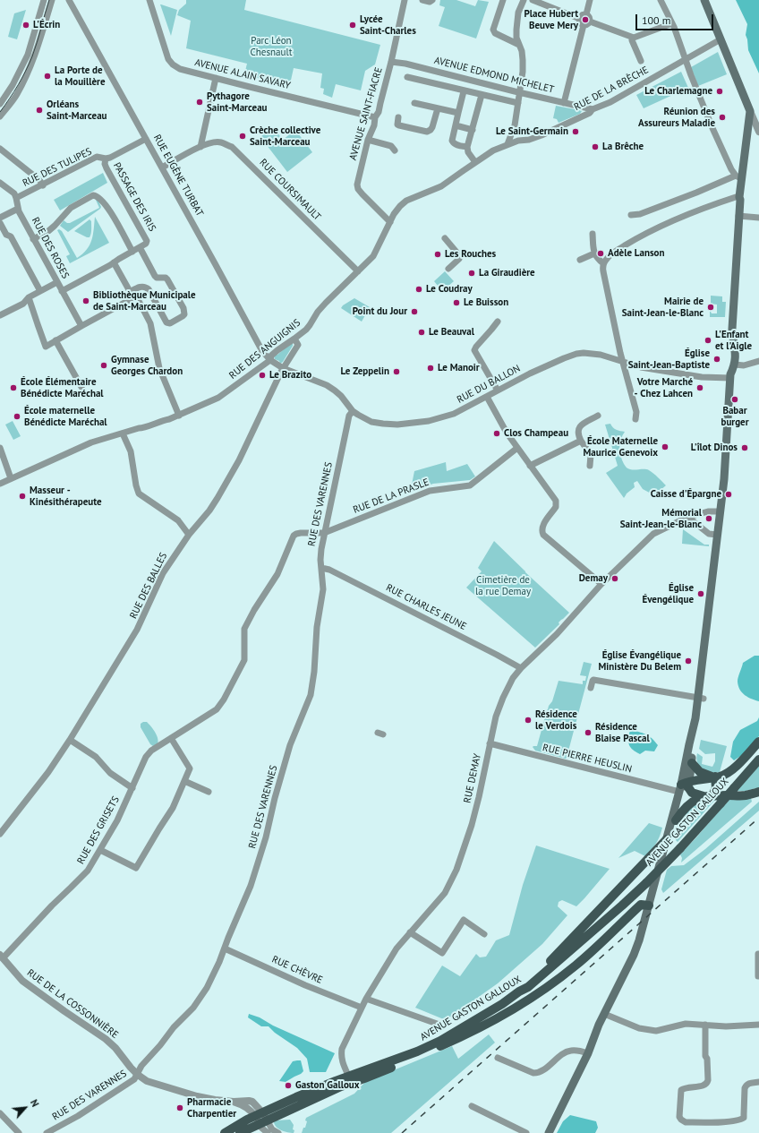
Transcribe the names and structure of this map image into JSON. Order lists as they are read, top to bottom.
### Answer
{
  "streets": {
    "main road": ["AVENUE GASTON GALLOUX"],
    "street": [
      "AVENUE ALAIN SAVARY",
      "AVENUE EDMOND MICHELET",
      "RUE DE LA BRÈCHE",
      "AVENUE SAINT-FIACRE",
      "RUE DES TULIPES",
      "RUE EUGÈNE TURBAT",
      "RUE COURSIMAULT",
      "PASSAGE DES IRIS",
      "RUE DES ROSES",
      "RUE DES ANGUIGNIS",
      "RUE DU BALLON",
      "RUE DE LA PRASLE",
      "RUE DES VARENNES",
      "RUE DES BALLES",
      "RUE CHARLES JEUNE",
      "RUE PIERRE HEUSLIN",
      "RUE DEMAY",
      "RUE DES GRISETS",
      "RUE CHÈVRE",
      "RUE DE LA COSSONNIÈRE"
    ]
  },
  "crossings": [
    ["AVENUE ALAIN SAVARY", "AVENUE SAINT-FIACRE"],
    ["AVENUE EDMOND MICHELET", "RUE DE LA BRÈCHE"],
    ["AVENUE EDMOND MICHELET", "AVENUE SAINT-FIACRE"],
    ["RUE DE LA BRÈCHE", "RUE DES ANGUIGNIS"],
    ["AVENUE SAINT-FIACRE", "RUE DES ANGUIGNIS"],
    ["RUE DES TULIPES", "RUE EUGÈNE TURBAT"],
    ["RUE DES TULIPES", "PASSAGE DES IRIS"],
    ["RUE DES TULIPES", "RUE DES ROSES"],
    ["RUE EUGÈNE TURBAT", "RUE COURSIMAULT"],
    ["RUE EUGÈNE TURBAT", "RUE DES ANGUIGNIS"],
    ["RUE EUGÈNE TURBAT", "RUE DU BALLON"],
    ["RUE COURSIMAULT", "RUE DES ANGUIGNIS"],
    ["RUE DES ANGUIGNIS", "RUE DU BALLON"],
    ["RUE DES ANGUIGNIS", "RUE DES BALLES"],
    ["RUE DU BALLON", "RUE DES VARENNES"],
    ["RUE DU BALLON", "RUE DES BALLES"],
    ["RUE DE LA PRASLE", "RUE DES VARENNES"],
    ["RUE DE LA PRASLE", "RUE DES GRISETS"],
    ["RUE DES VARENNES", "RUE CHARLES JEUNE"],
    ["RUE DES VARENNES", "RUE DES GRISETS"],
    ["RUE DES VARENNES", "RUE CHÈVRE"],
    ["RUE DES VARENNES", "RUE DE LA COSSONNIÈRE"],
    ["RUE CHARLES JEUNE", "RUE DEMAY"],
    ["RUE PIERRE HEUSLIN", "RUE DEMAY"],
    ["RUE DEMAY", "AVENUE GASTON GALLOUX"],
    ["RUE DEMAY", "RUE CHÈVRE"],
    ["AVENUE GASTON GALLOUX", "RUE DE LA COSSONNIÈRE"],
    ["RUE DES GRISETS", "RUE DE LA COSSONNIÈRE"]
  ],
  "parks": ["Parc Léon Chesnault", "Cimetière de la rue Demay"],
  "places": [
    "Place Hubert Beuve Mery",
    "L'Écrin",
    "Lycée Saint-Charles",
    "La Porte de la Mouillère",
    "Le Charlemagne",
    "Pythagore Saint-Marceau",
    "Orléans Saint-Marceau",
    "Réunion des Assureurs Maladie",
    "Le Saint-Germain",
    "Crèche collective Saint-Marceau",
    "La Brêche",
    "Adèle Lanson",
    "Les Rouches",
    "La Giraudière",
    "Le Coudray",
    "Bibliothèque Municipale de Saint-Marceau",
    "Le Buisson",
    "Mairie de Saint-Jean-le-Blanc",
    "Point du Jour",
    "Le Beauval",
    "L'Enfant et l'Aigle",
    "Église Saint-Jean-Baptiste",
    "Gymnase Georges Chardon",
    "Le Manoir",
    "Le Zeppelin",
    "Le Brazito",
    "École Élémentaire Bénédicte Maréchal",
    "Votre Marché - Chez Lahcen",
    "Babar burger",
    "École maternelle Bénédicte Maréchal",
    "Clos Champeau",
    "École Maternelle Maurice Genevoix",
    "L'îlot Dinos",
    "Caisse d'Épargne",
    "Masseur - Kinésithérapeute",
    "Mémorial Saint-Jean-le-Blanc",
    "Demay",
    "Église Évengélique",
    "Église Évangélique Ministère Du Belem",
    "Résidence le Verdois",
    "Résidence Blaise Pascal",
    "Gaston Galloux",
    "Pharmacie Charpentier"
  ],
  "scale_bar": "100 m",
  "north": "top right"
}
